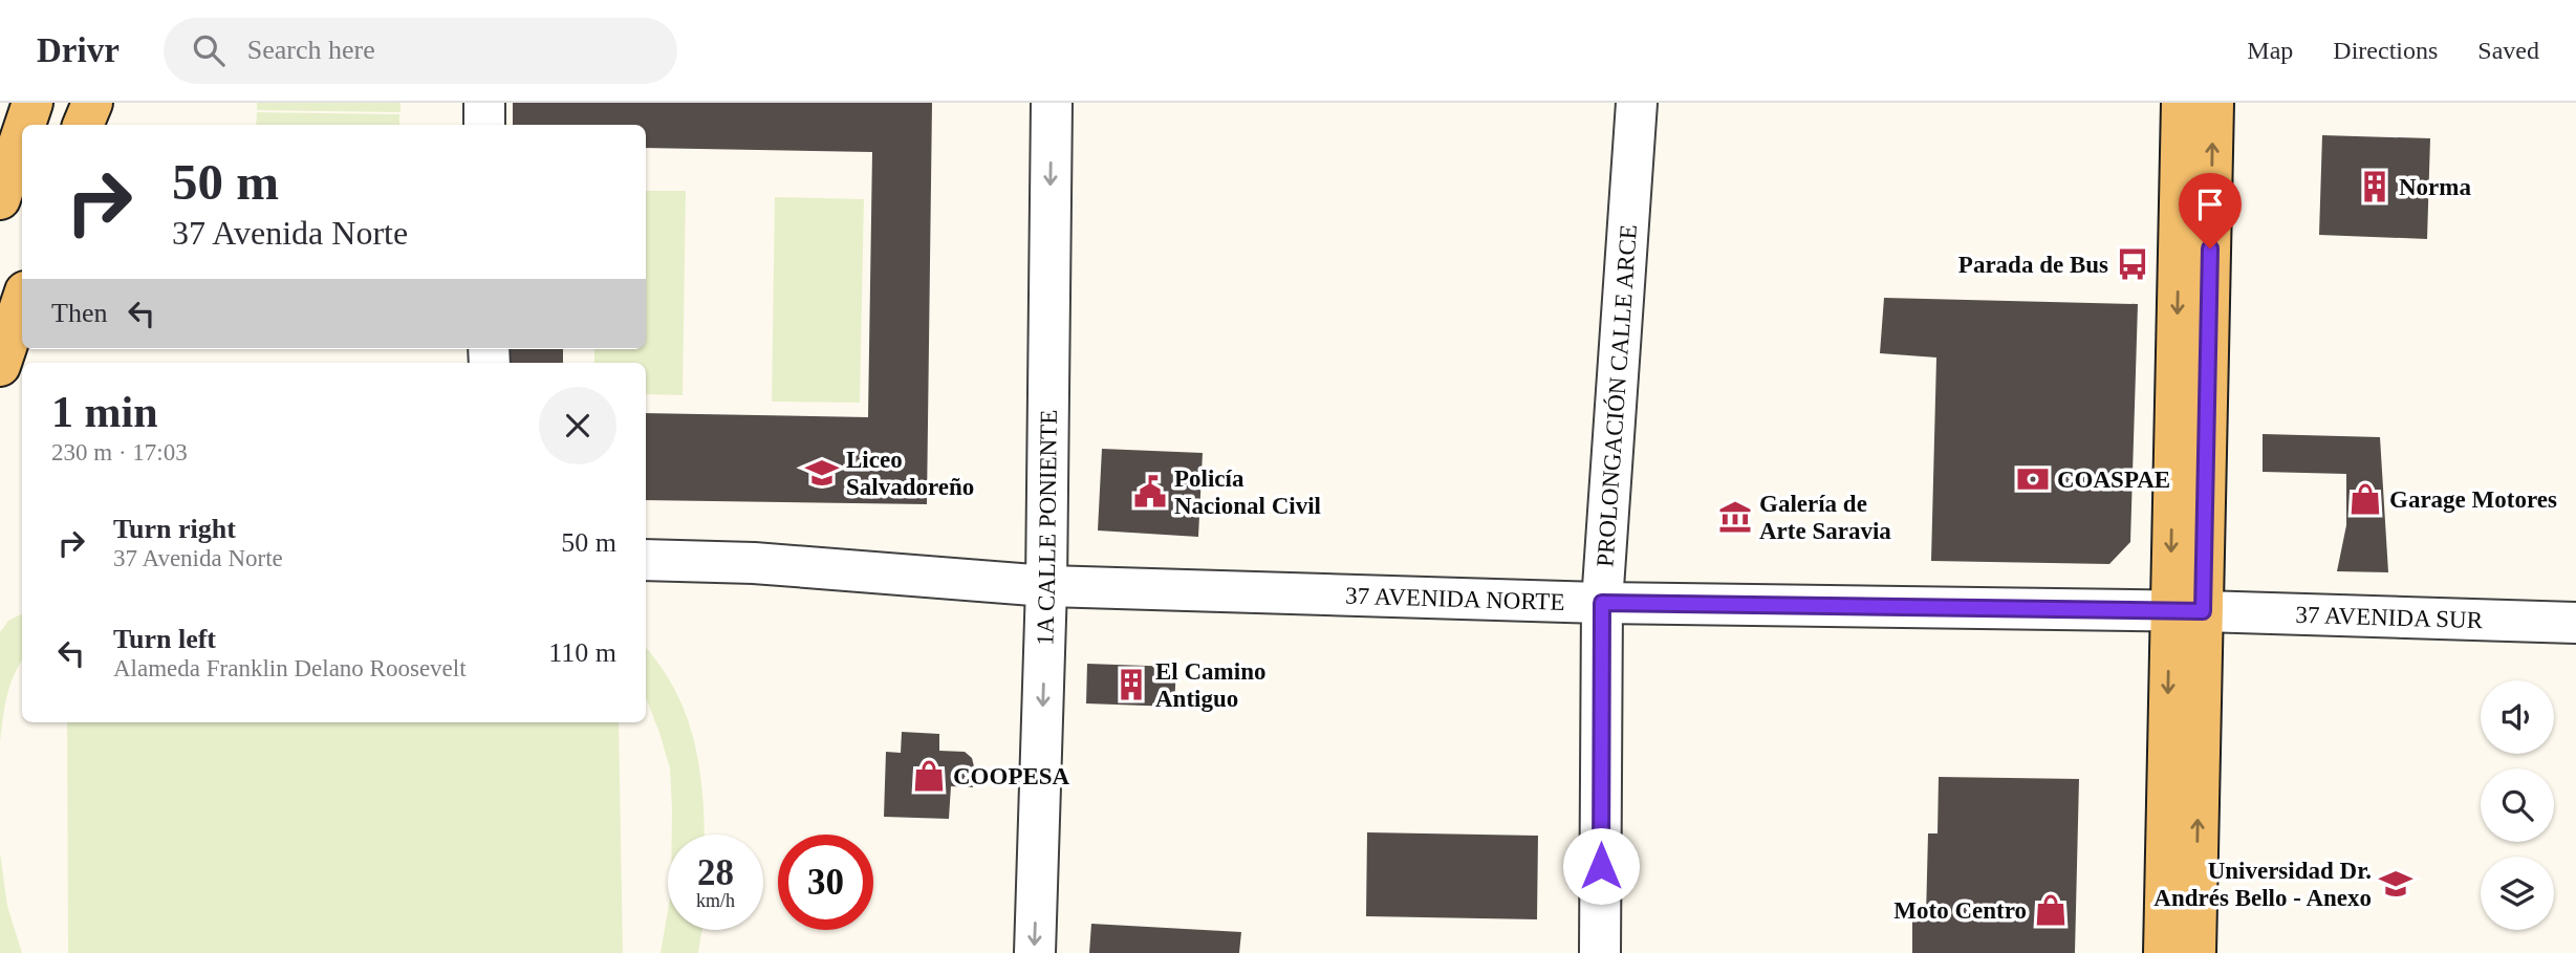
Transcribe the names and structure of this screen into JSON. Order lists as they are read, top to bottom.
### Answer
{
  "streets": {
    "street": [
      "PROLONGACIÓN CALLE ARCE",
      "1A CALLE PONIENTE",
      "37 AVENIDA NORTE",
      "37 AVENIDA SUR"
    ]
  },
  "crossings": [
    ["PROLONGACIÓN CALLE ARCE", "37 AVENIDA NORTE"],
    ["1A CALLE PONIENTE", "37 AVENIDA NORTE"],
    ["37 AVENIDA NORTE", "37 AVENIDA SUR"]
  ],
  "one_way": ["1A CALLE PONIENTE"],
  "places": {
    "building": ["Norma", "El Camino Antiguo"],
    "bus stop": ["Parada de Bus"],
    "school or university": ["Liceo Salvadoreño", "Universidad Dr. Andrés Bello - Anexo"],
    "bank": ["COASPAE"],
    "public building": ["Policía Nacional Civil"],
    "shop": ["Garage Motores", "COOPESA", "Moto Centro"],
    "museum": ["Galería de Arte Saravia"]
  },
  "page": {
    "header": "Drivr",
    "search": "Search here",
    "nav": ["Map", "Directions", "Saved"],
    "turn": ["50 m", "37 Avenida Norte"],
    "then": "Then",
    "heading": ["1 min", "230 m · 17:03"],
    "list": [
      {
        "name": "Turn right",
        "note": "37 Avenida Norte",
        "value": "50 m"
      },
      {
        "name": "Turn left",
        "note": "Alameda Franklin Delano Roosevelt",
        "value": "110 m"
      }
    ],
    "speed": "28 km/h",
    "limit": "30"
  }
}
